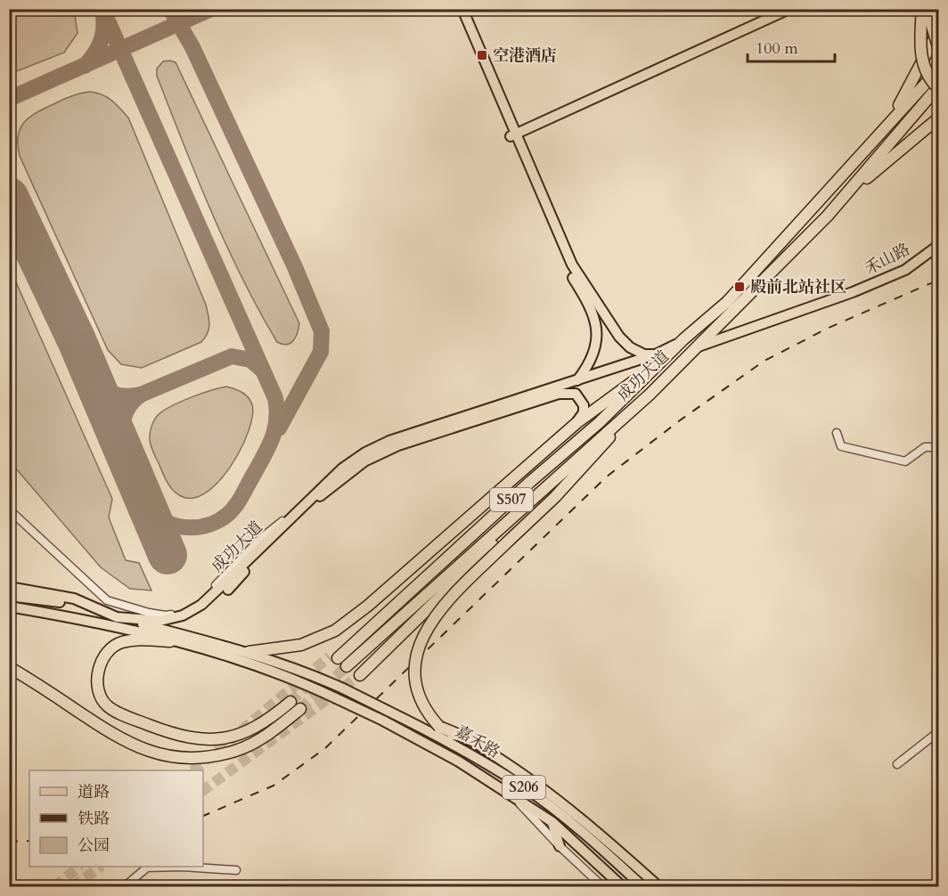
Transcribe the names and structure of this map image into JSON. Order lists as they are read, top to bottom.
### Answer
{
  "streets": {
    "highway": ["成功大道", "S507"],
    "main road": ["禾山路", "嘉禾路", "S206"]
  },
  "crossings": [
    ["禾山路", "成功大道"],
    ["成功大道", "S507"],
    ["成功大道", "嘉禾路"]
  ],
  "places": {
    "transit": ["空港酒店", "殿前北站社区"]
  },
  "legend": ["道路", "铁路", "公园"],
  "scale_bar": "100 m"
}
